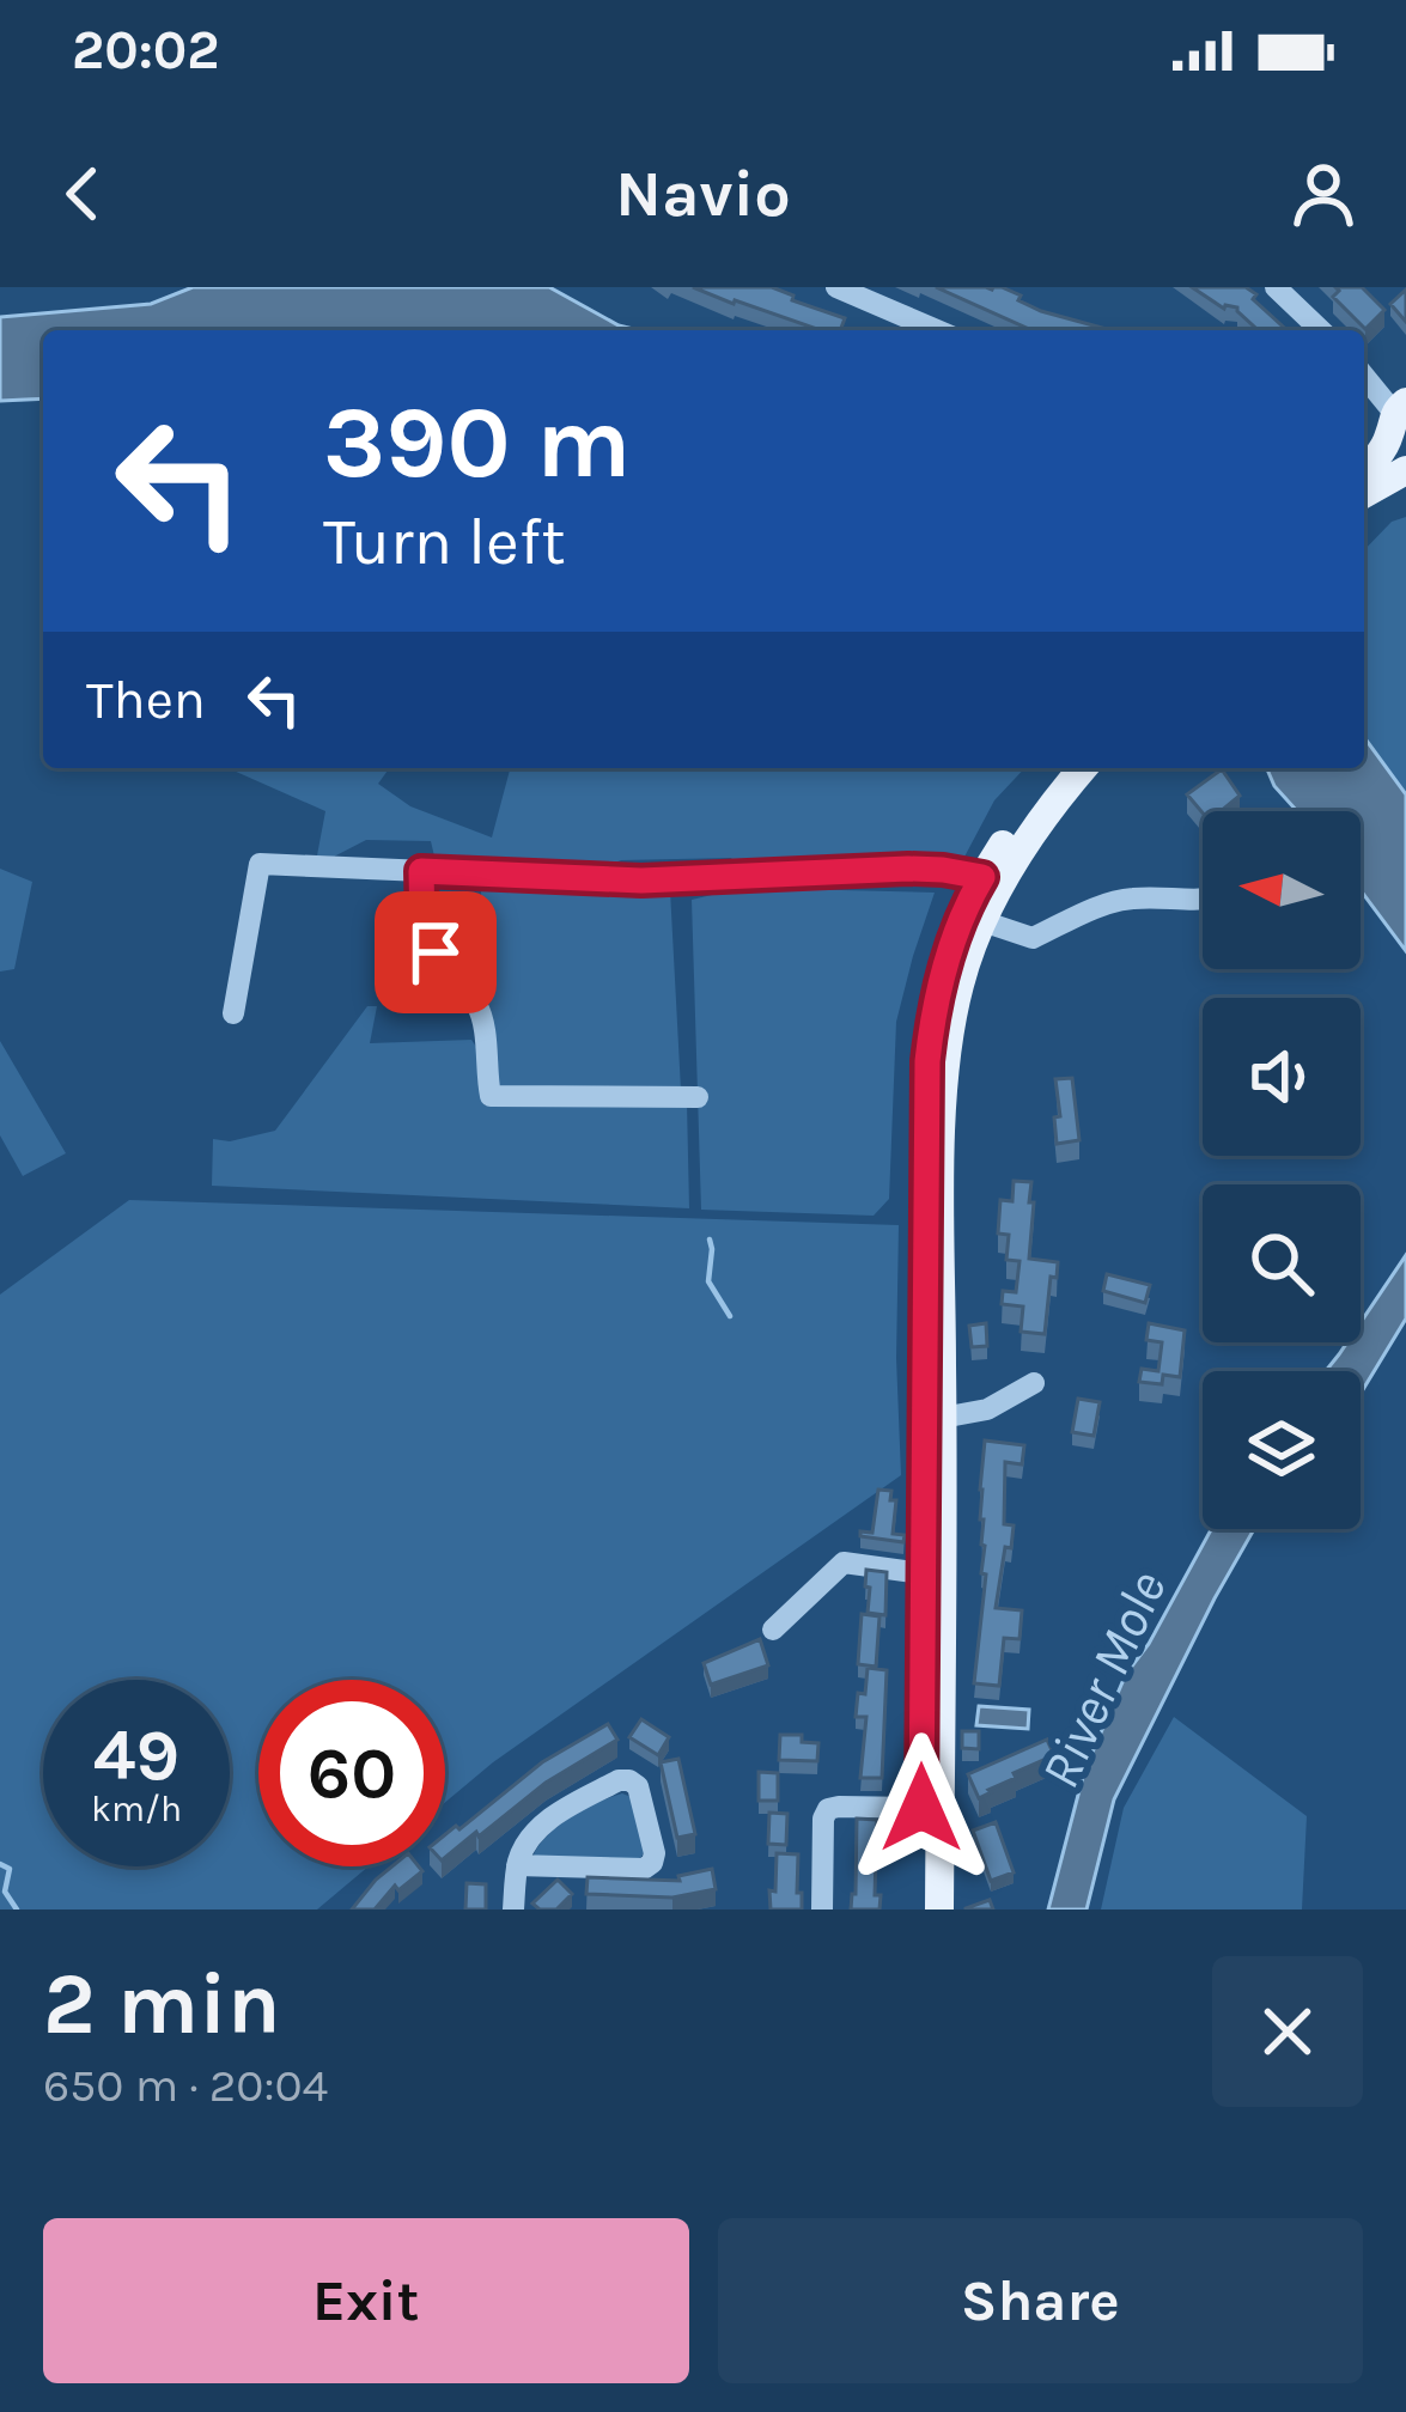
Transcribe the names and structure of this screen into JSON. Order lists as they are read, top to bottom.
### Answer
{
  "water": ["River Mole"],
  "north": "left",
  "page": {
    "status": "20:02",
    "header": "Navio",
    "turn": ["390 m", "Turn left"],
    "then": "Then",
    "speed": "49 km/h",
    "limit": "60",
    "heading": ["2 min", "650 m · 20:04"],
    "buttons": ["Exit", "Share"]
  }
}
